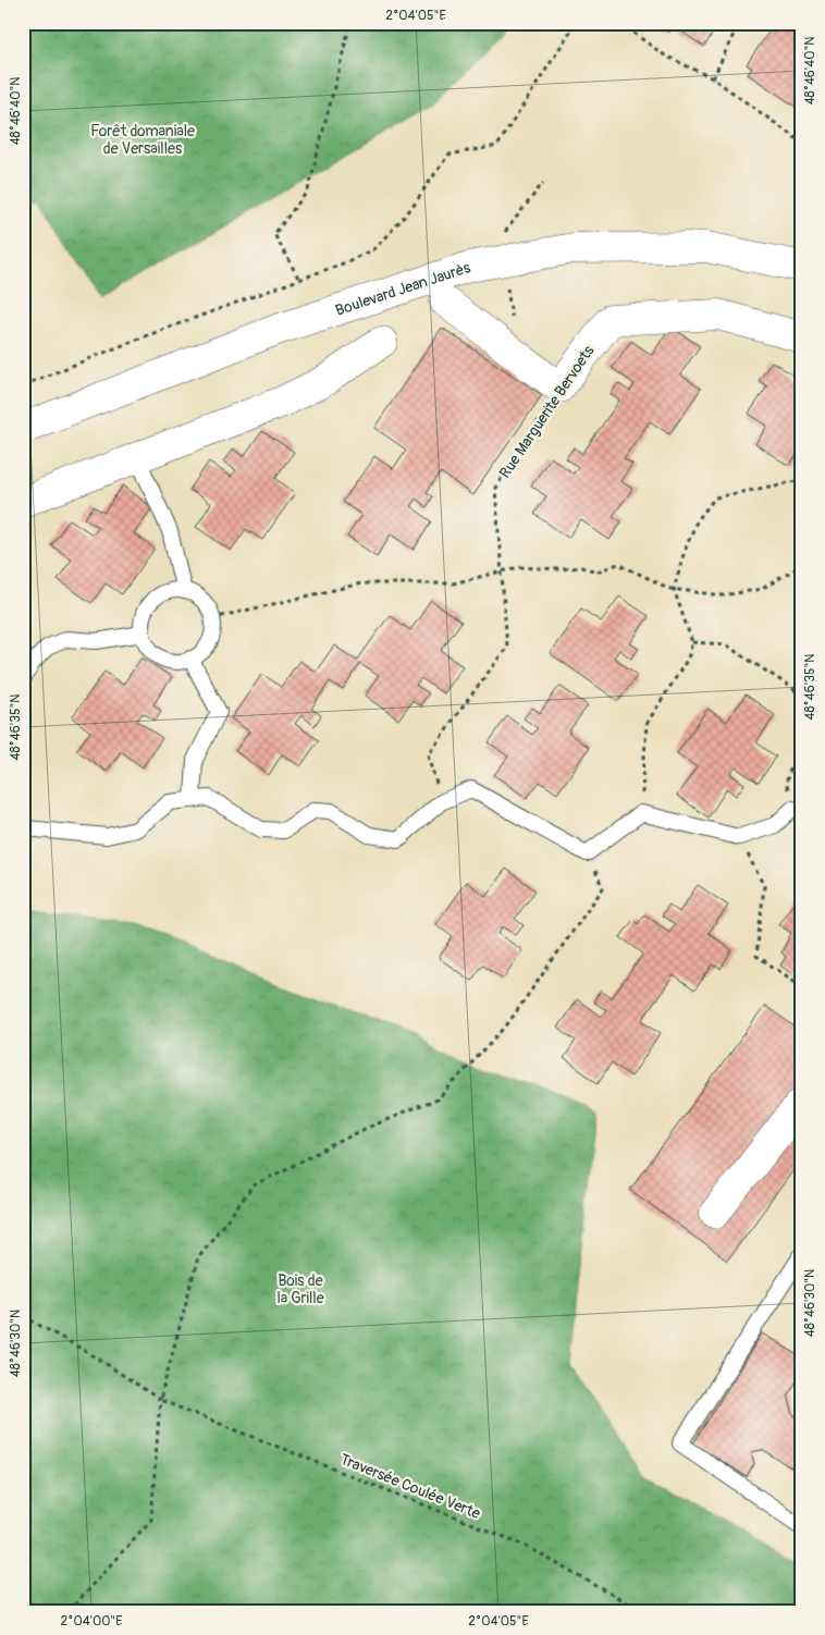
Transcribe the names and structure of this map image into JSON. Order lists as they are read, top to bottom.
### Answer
{
  "streets": {
    "street": ["Boulevard Jean Jaurès", "Rue Marguerite Bervoets"],
    "path": ["Traversée Coulée Verte"]
  },
  "parks": ["Forêt domaniale de Versailles", "Bois de la Grille"],
  "coordinates": [
    "2°04'05\"E",
    "48°46'40\"N",
    "48°46'35\"N",
    "48°46'30\"N",
    "2°04'00\"E"
  ]
}
